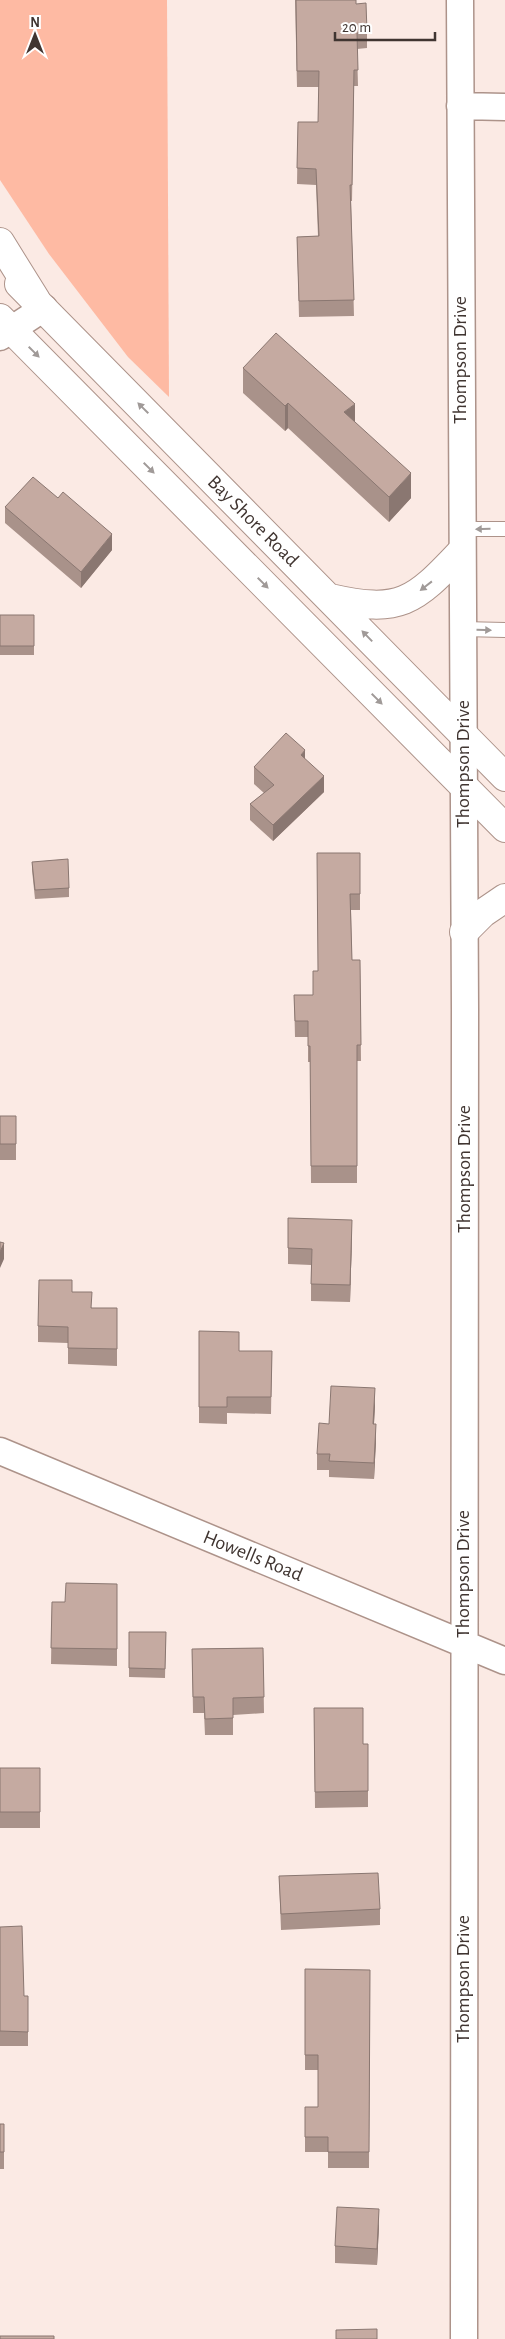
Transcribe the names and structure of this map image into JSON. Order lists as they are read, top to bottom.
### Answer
{
  "streets": {
    "main road": ["Bay Shore Road"],
    "street": ["Thompson Drive", "Howells Road"]
  },
  "crossings": [
    ["Thompson Drive", "Bay Shore Road"],
    ["Thompson Drive", "Howells Road"]
  ],
  "scale_bar": "20 m",
  "north": "top"
}
